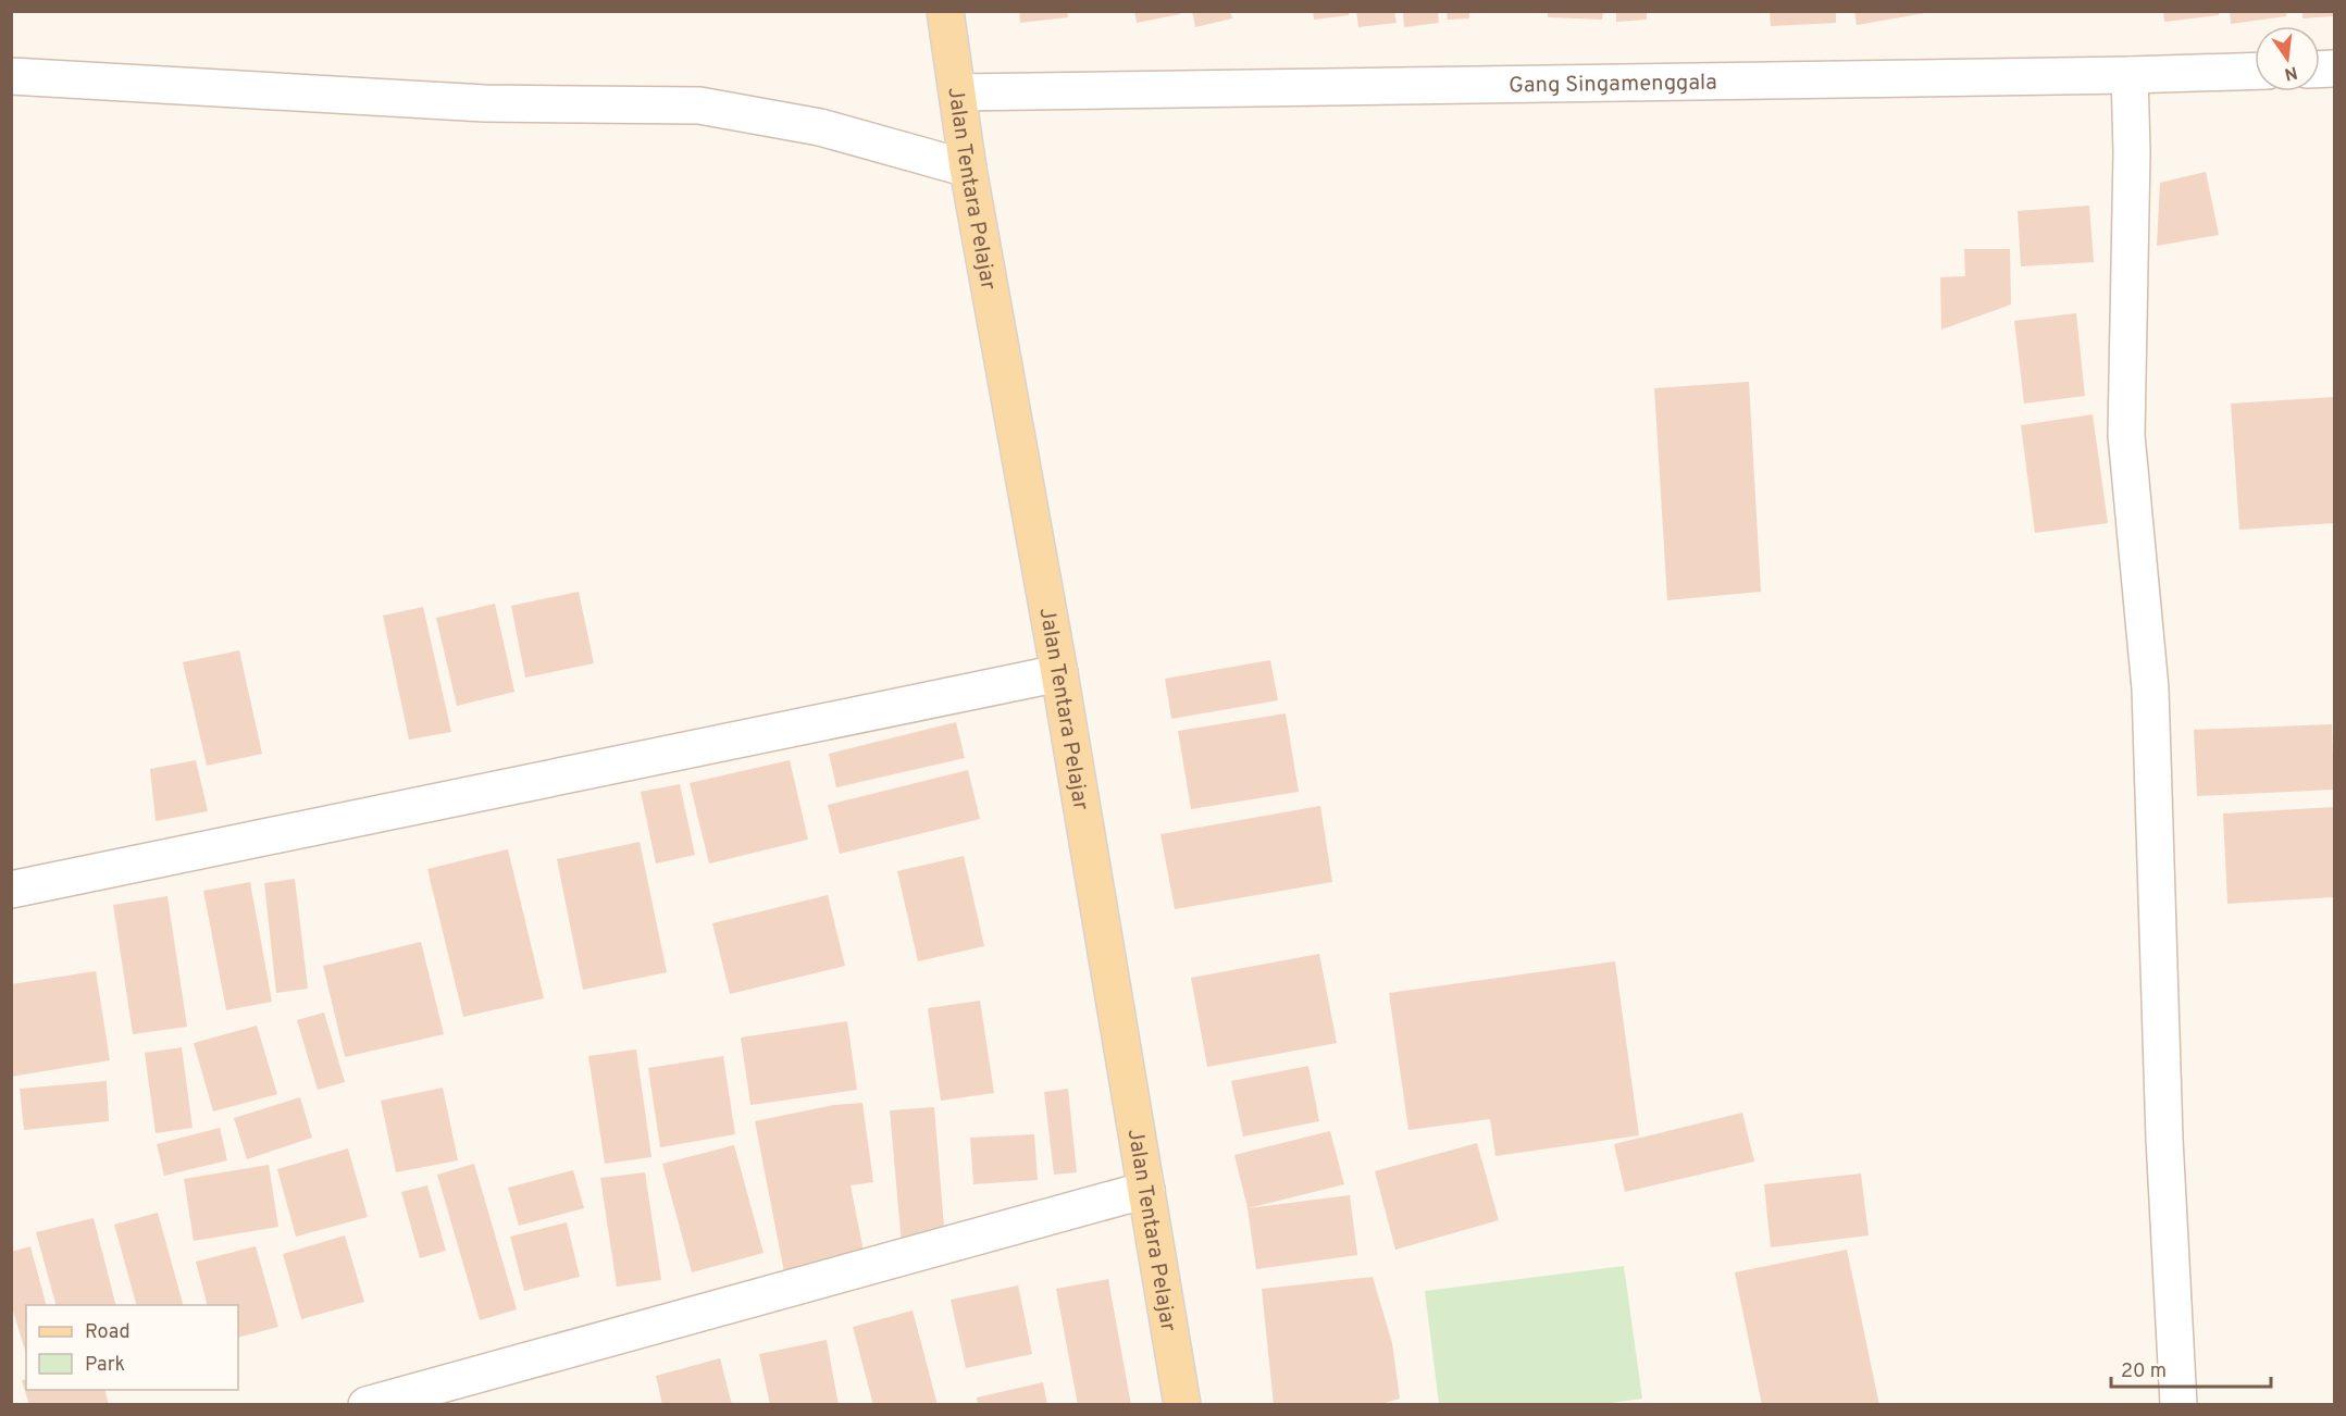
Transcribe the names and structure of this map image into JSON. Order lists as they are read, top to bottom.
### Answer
{
  "streets": {
    "main road": ["Jalan Tentara Pelajar"],
    "street": ["Gang Singamenggala"]
  },
  "crossings": [
    ["Gang Singamenggala", "Jalan Tentara Pelajar"]
  ],
  "legend": ["Road", "Park"],
  "scale_bar": "20 m",
  "north": "bottom"
}
